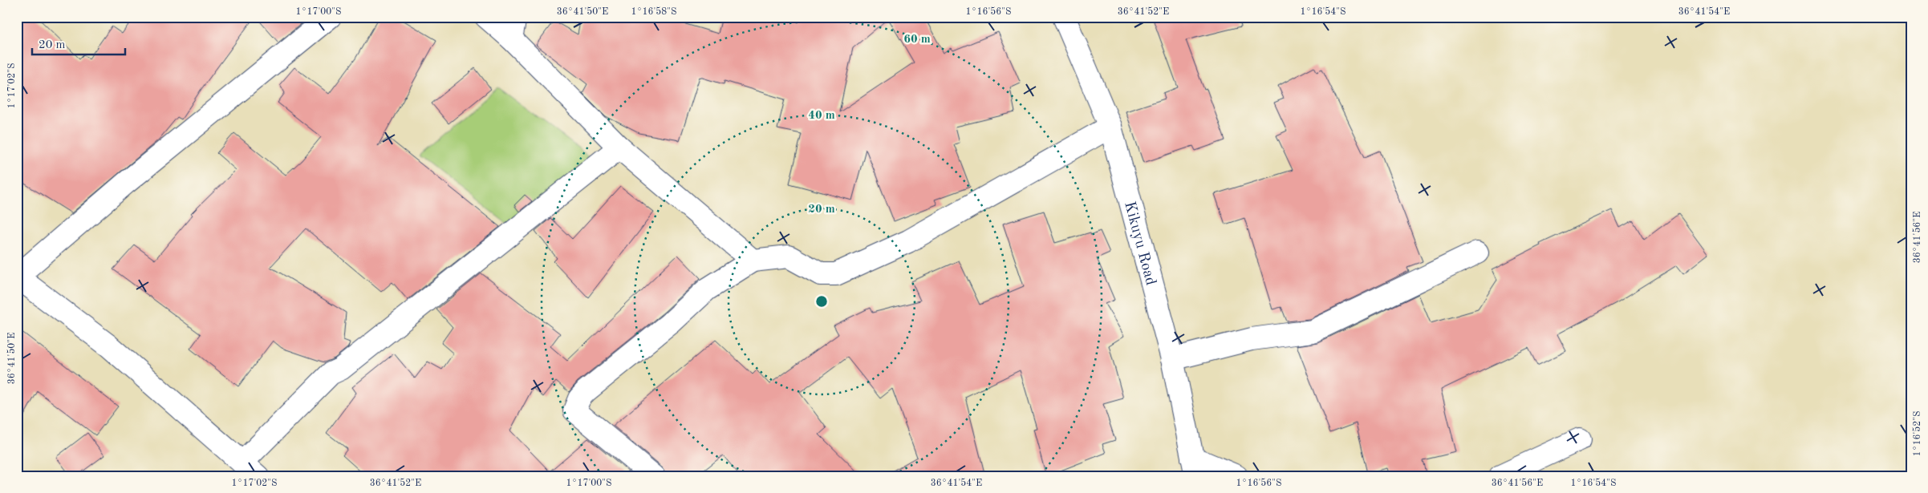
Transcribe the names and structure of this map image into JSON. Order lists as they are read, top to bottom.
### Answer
{
  "streets": {
    "street": ["Kikuyu Road"]
  },
  "scale_bar": "20 m",
  "coordinates": [
    "1°17'00\"S",
    "36°41'50\"E",
    "1°16'58\"S",
    "1°16'56\"S",
    "36°41'52\"E",
    "1°16'54\"S",
    "36°41'54\"E",
    "1°17'02\"S",
    "36°41'56\"E",
    "1°16'52\"S"
  ],
  "rings": ["60 m", "40 m", "20 m"]
}
